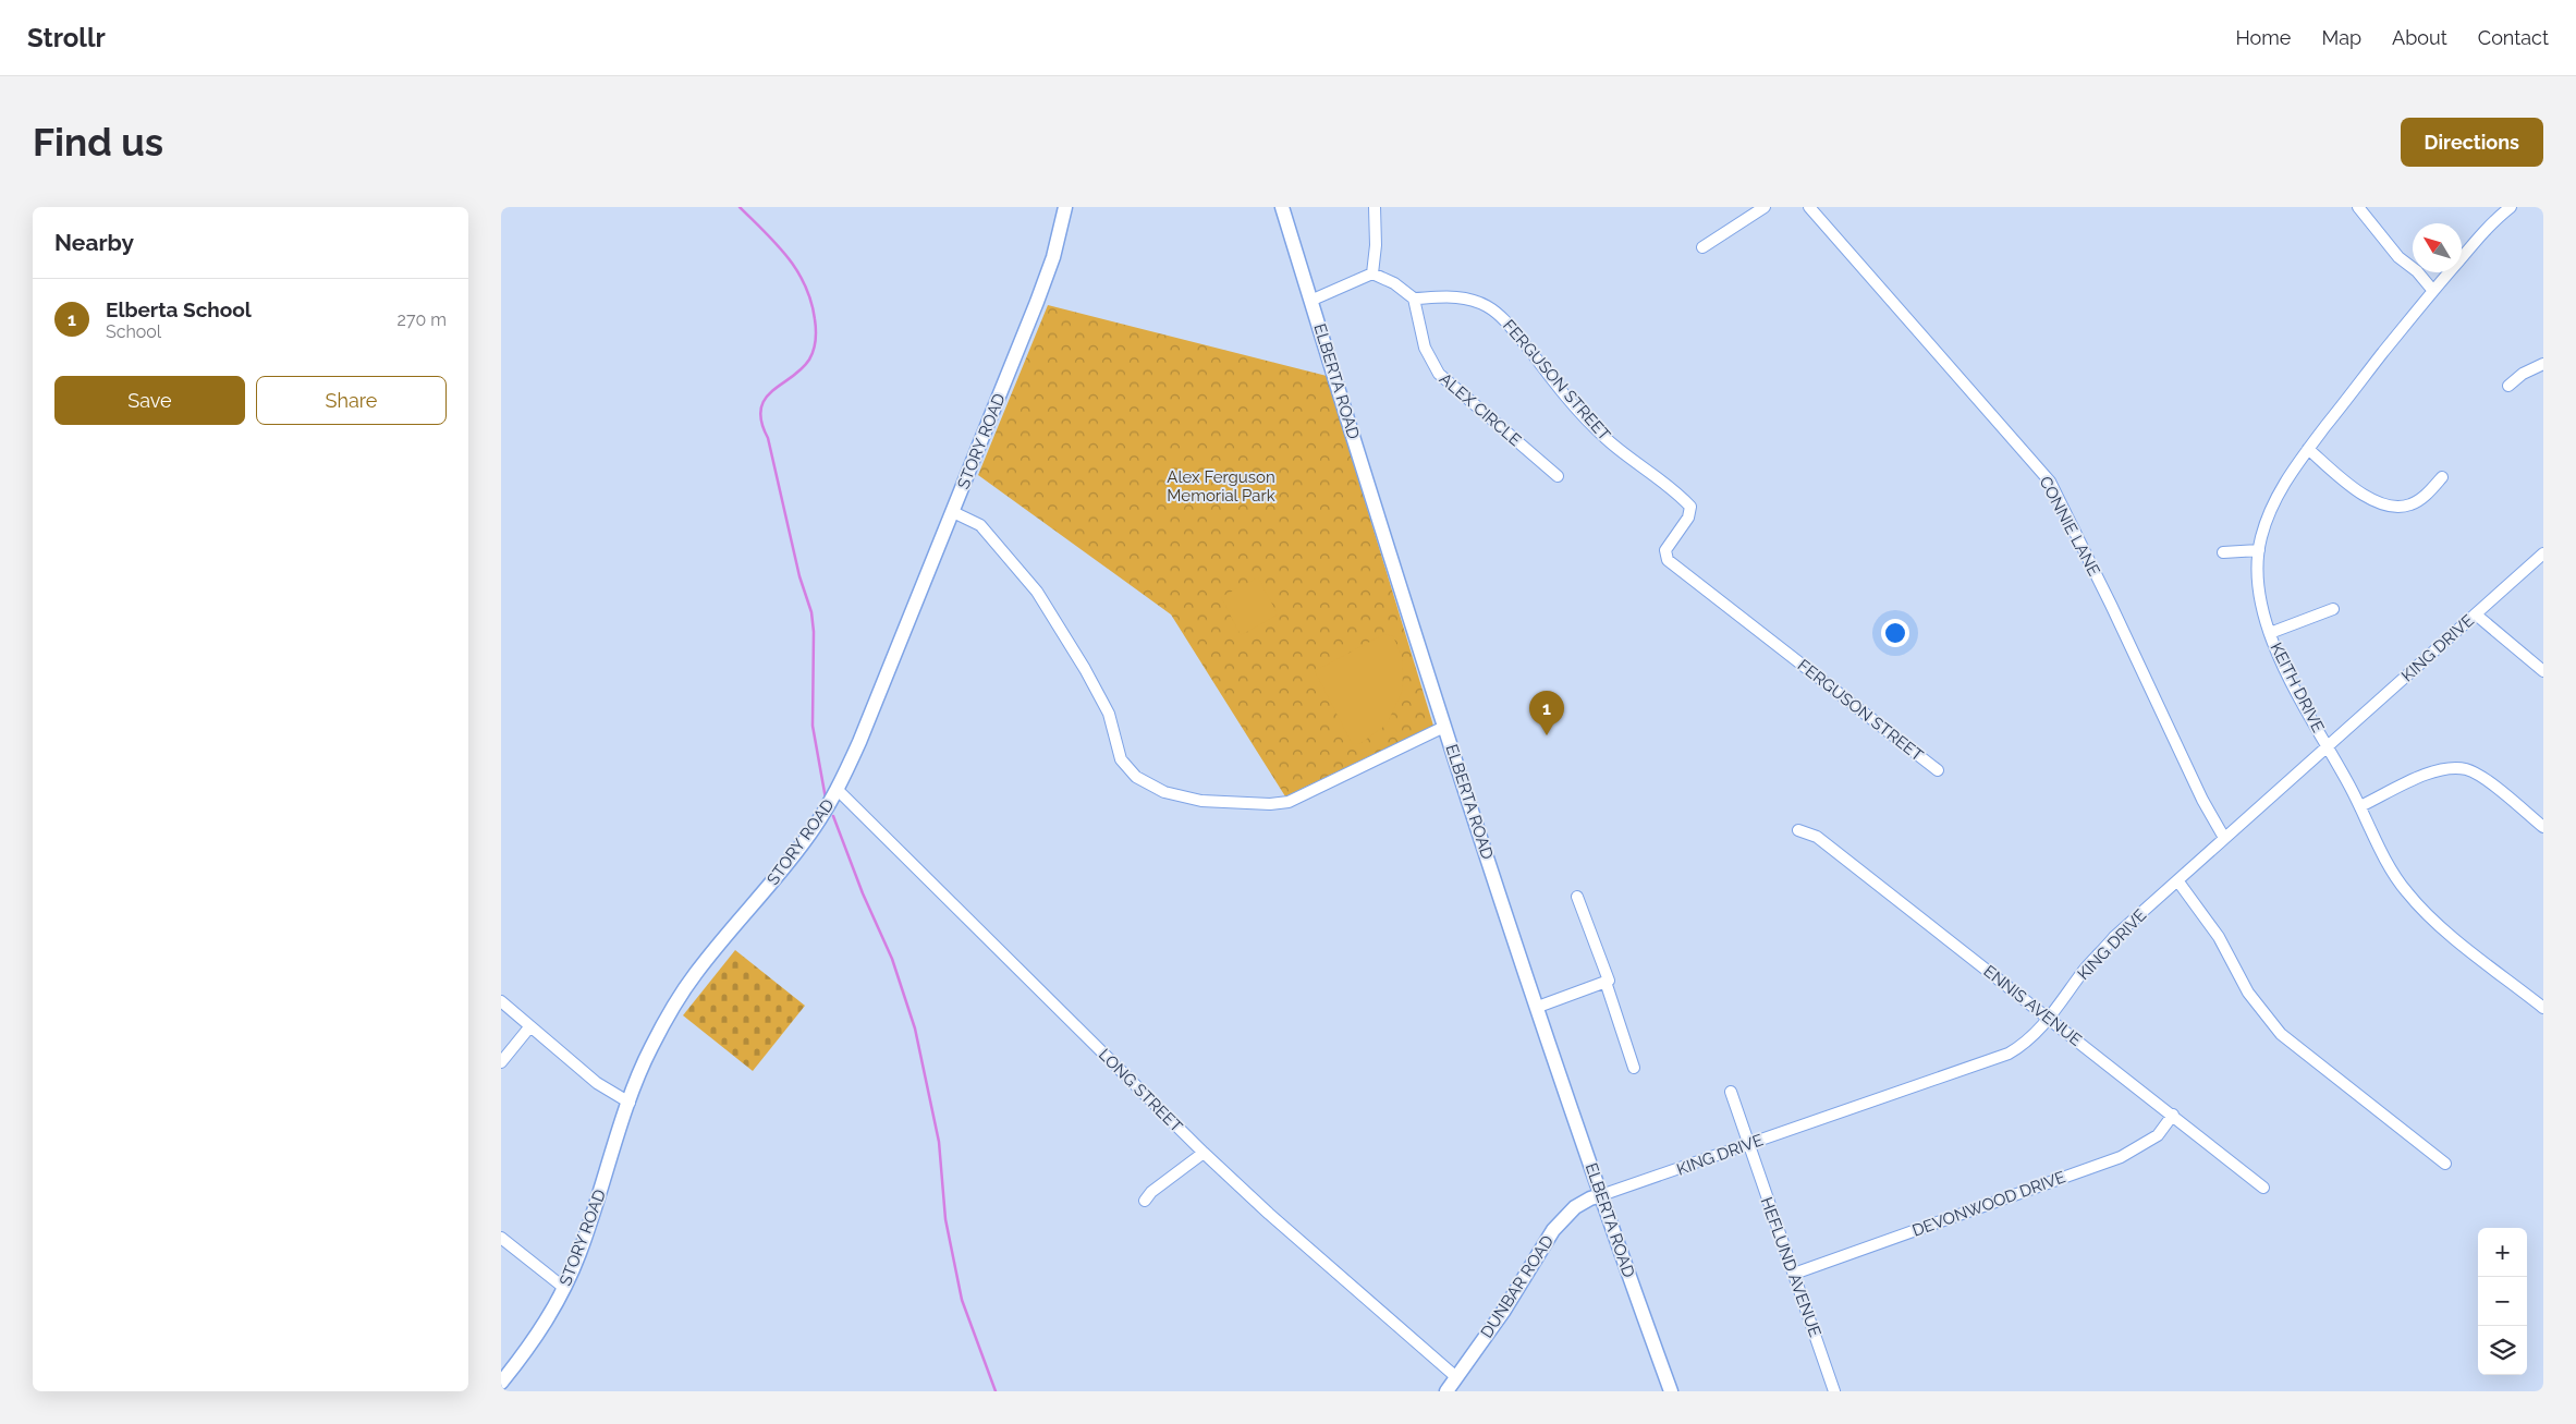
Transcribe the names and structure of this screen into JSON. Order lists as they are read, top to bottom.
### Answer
{
  "streets": {
    "street": [
      "FERGUSON STREET",
      "ELBERTA ROAD",
      "ALEX CIRCLE",
      "STORY ROAD",
      "CONNIE LANE",
      "KING DRIVE",
      "KEITH DRIVE",
      "ENNIS AVENUE",
      "LONG STREET",
      "DEVONWOOD DRIVE",
      "HEFLUND AVENUE",
      "DUNBAR ROAD"
    ]
  },
  "crossings": [
    ["FERGUSON STREET", "ALEX CIRCLE"],
    ["ELBERTA ROAD", "KING DRIVE"],
    ["ELBERTA ROAD", "DUNBAR ROAD"],
    ["STORY ROAD", "LONG STREET"],
    ["CONNIE LANE", "KING DRIVE"],
    ["KING DRIVE", "KEITH DRIVE"],
    ["KING DRIVE", "ENNIS AVENUE"],
    ["KING DRIVE", "HEFLUND AVENUE"],
    ["KING DRIVE", "DUNBAR ROAD"],
    ["ENNIS AVENUE", "DEVONWOOD DRIVE"],
    ["LONG STREET", "DUNBAR ROAD"],
    ["DEVONWOOD DRIVE", "HEFLUND AVENUE"]
  ],
  "parks": ["Alex Ferguson Memorial Park"],
  "north": "top left",
  "page": {
    "header": "Strollr",
    "nav": [
      "Home",
      "Map",
      "About",
      "Contact"
    ],
    "buttons": [
      "Directions",
      ["Save", "Share"]
    ],
    "title": "Find us",
    "heading": "Nearby",
    "list": [
      {
        "mark": "1",
        "name": "Elberta School",
        "note": "School",
        "value": "270 m"
      }
    ],
    "pins": "1",
    "map_buttons": ["+", "−"]
  }
}
